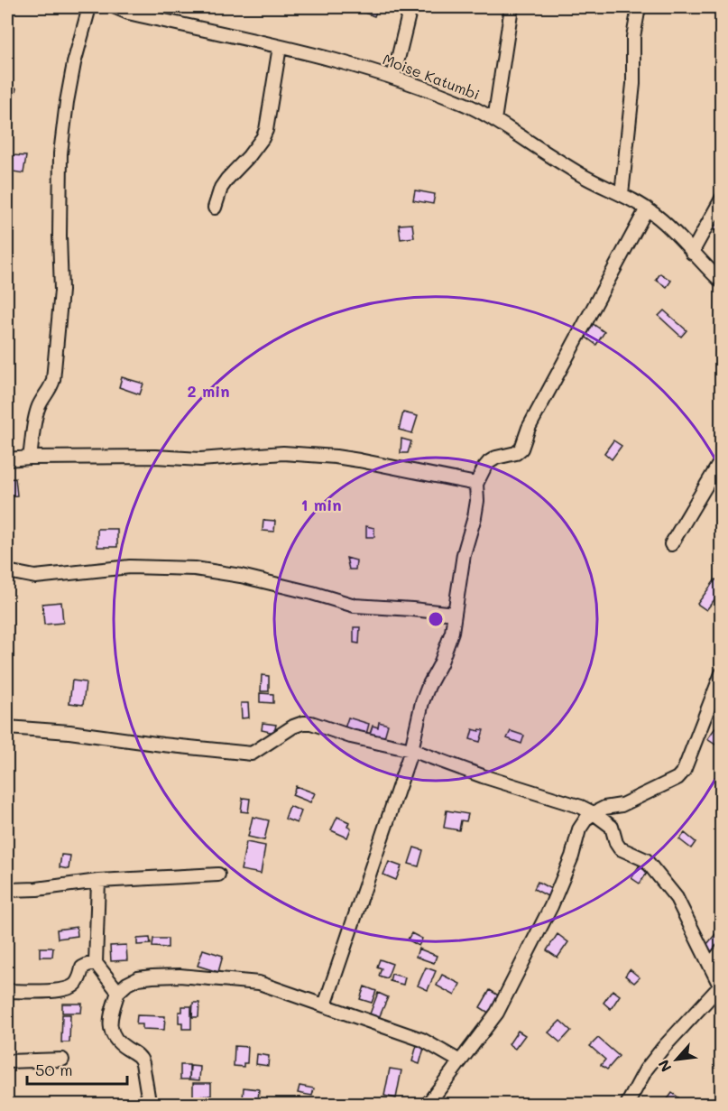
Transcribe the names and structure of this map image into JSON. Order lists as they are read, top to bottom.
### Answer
{
  "streets": {
    "street": ["Moise Katumbi"]
  },
  "scale_bar": "50 m",
  "north": "bottom left",
  "rings": ["2 min", "1 min"]
}
